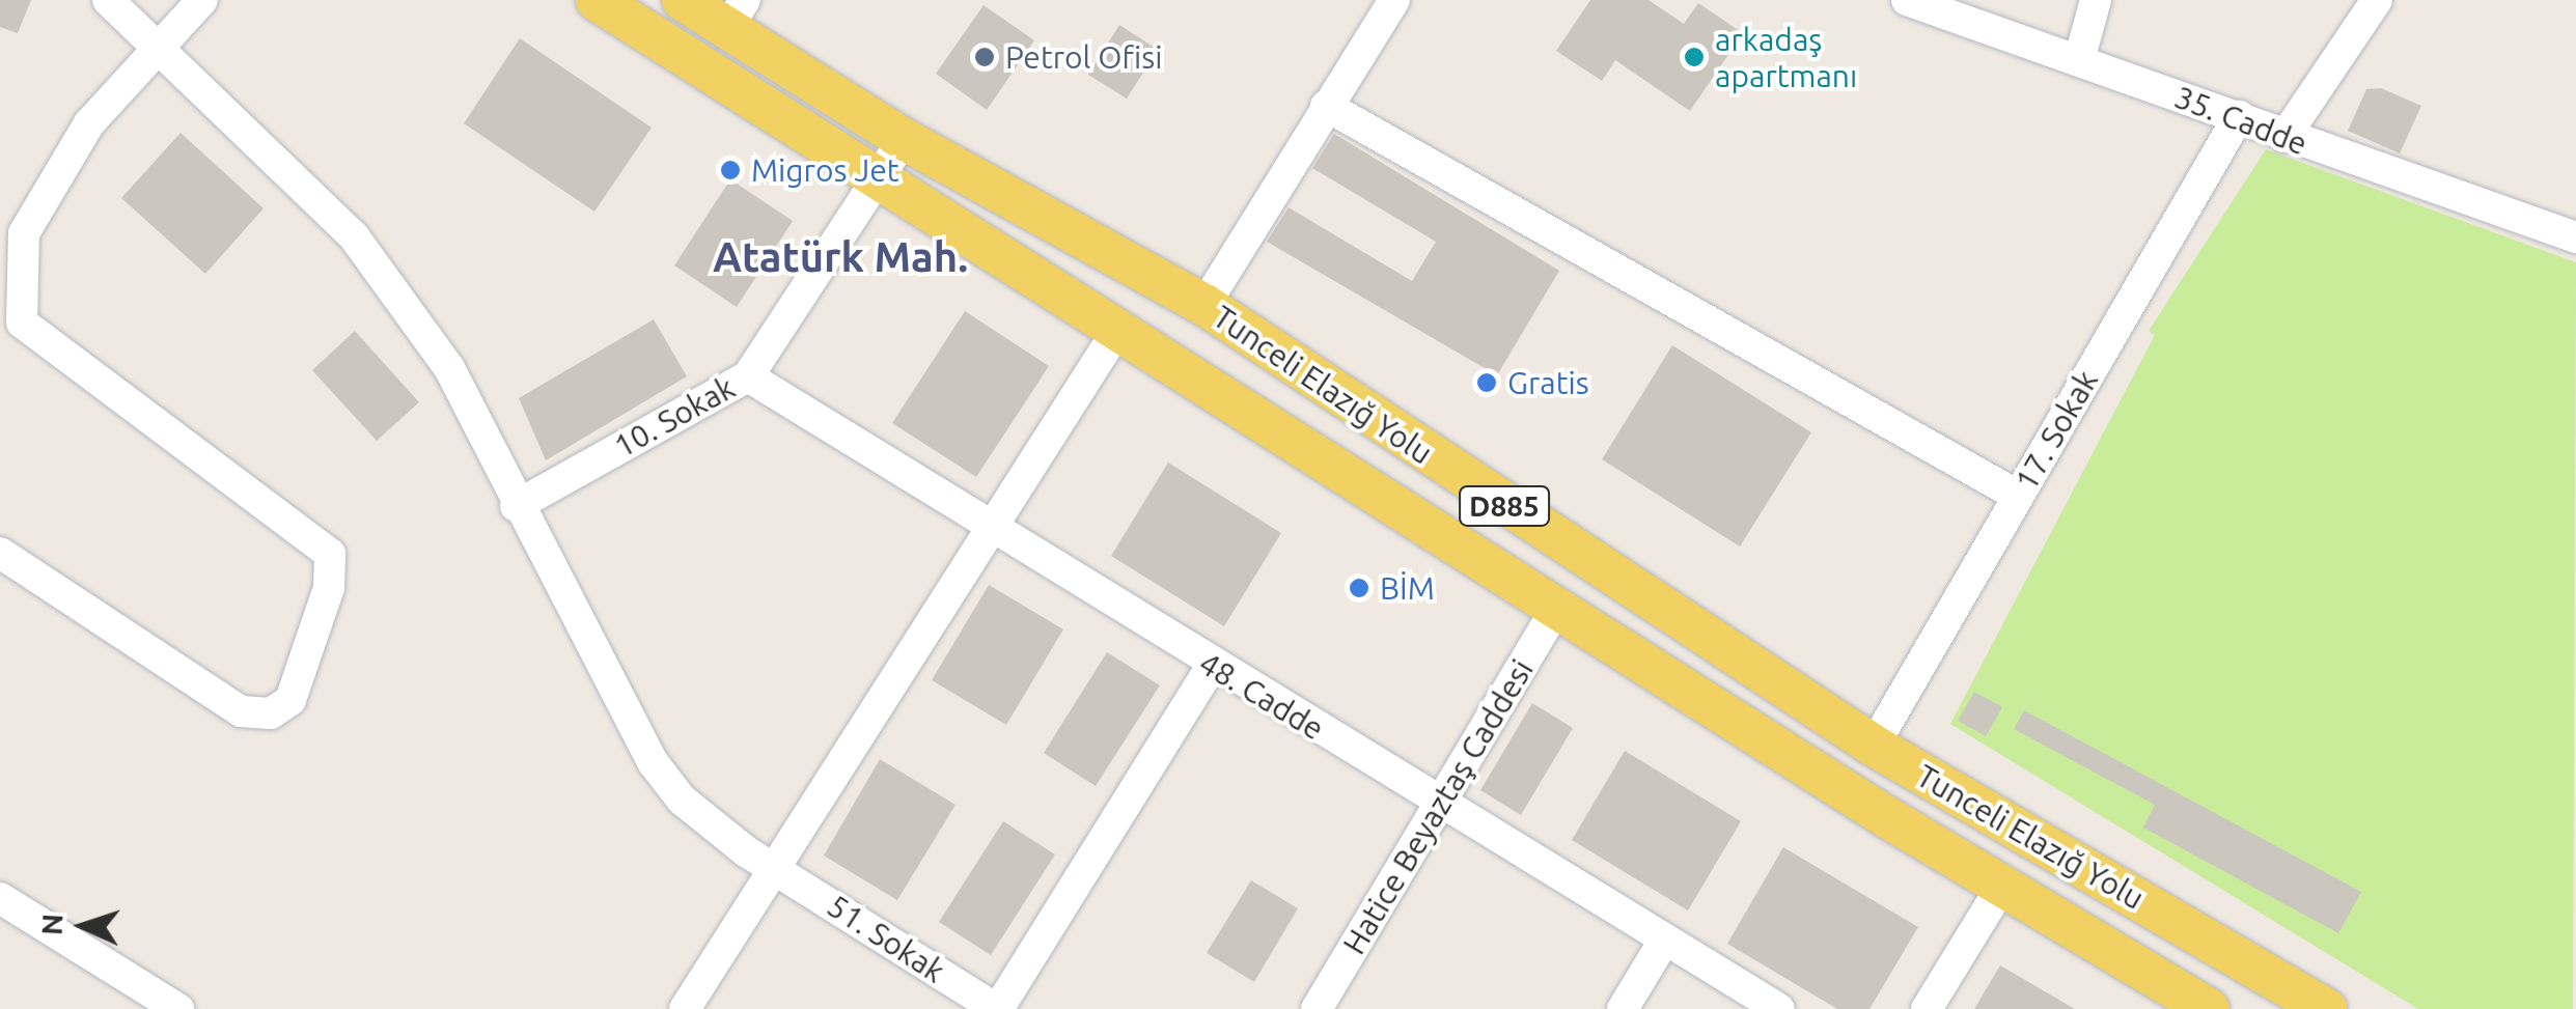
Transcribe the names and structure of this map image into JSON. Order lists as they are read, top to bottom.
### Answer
{
  "streets": {
    "main road": ["Tunceli Elazığ Yolu", "D885"],
    "street": [
      "35. Cadde",
      "10. Sokak",
      "17. Sokak",
      "48. Cadde",
      "Hatice Beyaztaş Caddesi",
      "51. Sokak"
    ]
  },
  "crossings": [
    ["35. Cadde", "17. Sokak"],
    ["Tunceli Elazığ Yolu", "10. Sokak"],
    ["Tunceli Elazığ Yolu", "17. Sokak"],
    ["Tunceli Elazığ Yolu", "Hatice Beyaztaş Caddesi"],
    ["10. Sokak", "48. Cadde"],
    ["10. Sokak", "51. Sokak"],
    ["48. Cadde", "Hatice Beyaztaş Caddesi"]
  ],
  "districts": ["Atatürk Mah."],
  "places": [
    "Petrol Ofisi",
    "arkadaş apartmanı",
    "Migros Jet",
    "Gratis",
    "BİM"
  ],
  "north": "left"
}
